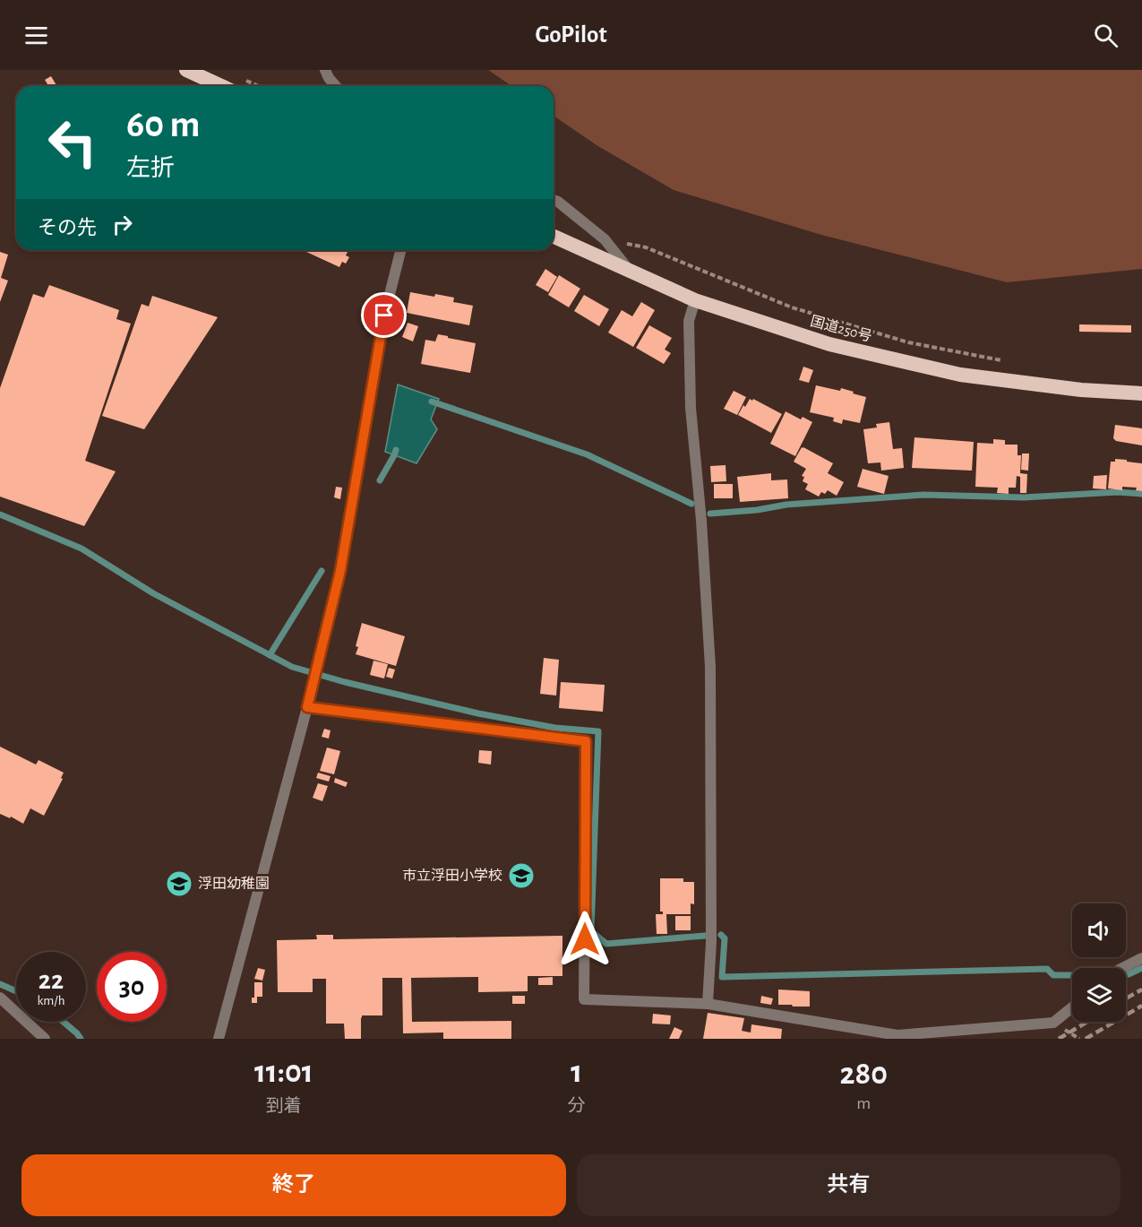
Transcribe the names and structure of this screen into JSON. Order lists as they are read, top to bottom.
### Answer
{
  "streets": {
    "highway": ["国道250号"]
  },
  "places": {
    "school or university": ["市立浮田小学校", "浮田幼稚園"]
  },
  "page": {
    "header": "GoPilot",
    "turn": ["60 m", "左折"],
    "then": "その先",
    "speed": "22 km/h",
    "limit": "30",
    "eta": [
      "11:01",
      "到着",
      "1",
      "分",
      "280",
      "m"
    ],
    "buttons": ["終了", "共有"]
  }
}
